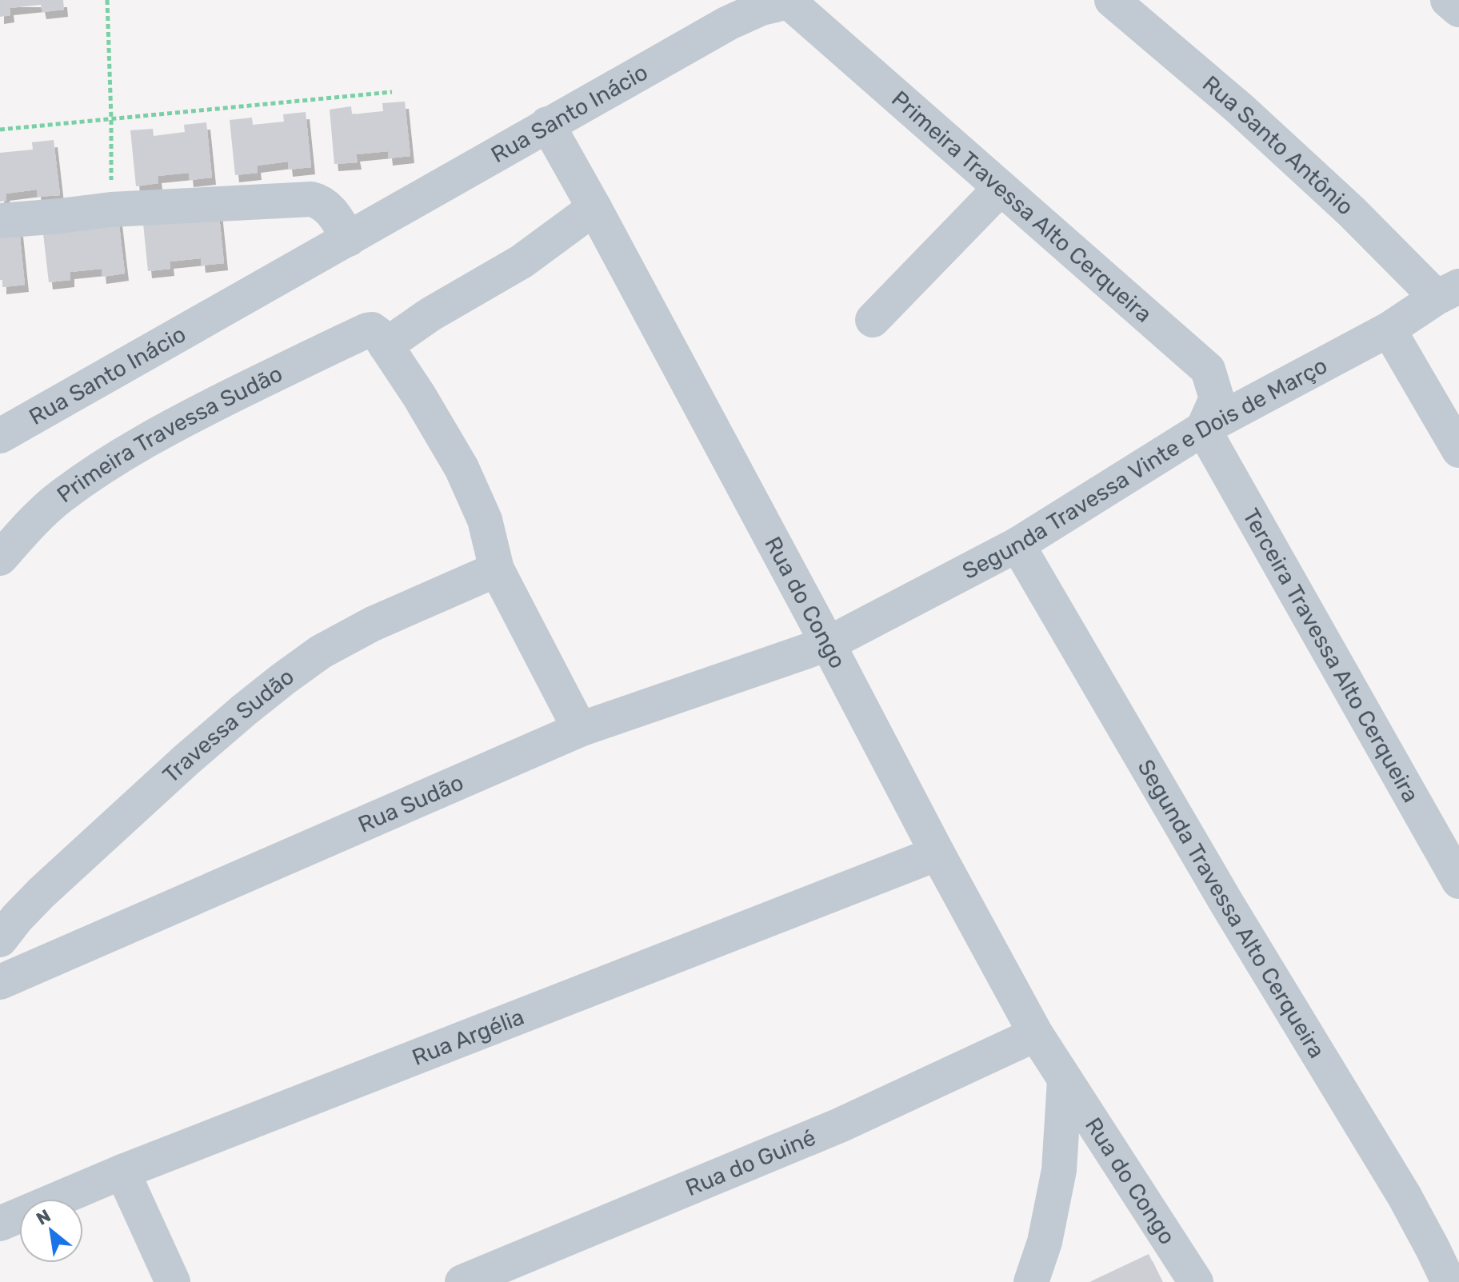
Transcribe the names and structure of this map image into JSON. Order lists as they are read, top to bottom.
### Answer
{
  "streets": {
    "street": [
      "Rua Santo Inácio",
      "Rua Santo Antônio",
      "Primeira Travessa Alto Cerqueira",
      "Primeira Travessa Sudão",
      "Segunda Travessa Vinte e Dois de Março",
      "Rua do Congo",
      "Terceira Travessa Alto Cerqueira",
      "Travessa Sudão",
      "Rua Sudão",
      "Segunda Travessa Alto Cerqueira",
      "Rua Argélia",
      "Rua do Guiné"
    ]
  },
  "crossings": [
    ["Rua Santo Inácio", "Primeira Travessa Alto Cerqueira"],
    ["Rua Santo Inácio", "Rua do Congo"],
    ["Rua Santo Antônio", "Segunda Travessa Vinte e Dois de Março"],
    ["Primeira Travessa Alto Cerqueira", "Segunda Travessa Vinte e Dois de Março"],
    ["Primeira Travessa Alto Cerqueira", "Terceira Travessa Alto Cerqueira"],
    ["Primeira Travessa Sudão", "Rua do Congo"],
    ["Segunda Travessa Vinte e Dois de Março", "Rua do Congo"],
    ["Segunda Travessa Vinte e Dois de Março", "Terceira Travessa Alto Cerqueira"],
    ["Segunda Travessa Vinte e Dois de Março", "Rua Sudão"],
    ["Segunda Travessa Vinte e Dois de Março", "Segunda Travessa Alto Cerqueira"],
    ["Rua do Congo", "Rua Sudão"],
    ["Rua do Congo", "Rua Argélia"],
    ["Rua do Congo", "Rua do Guiné"]
  ],
  "north": "top left"
}
